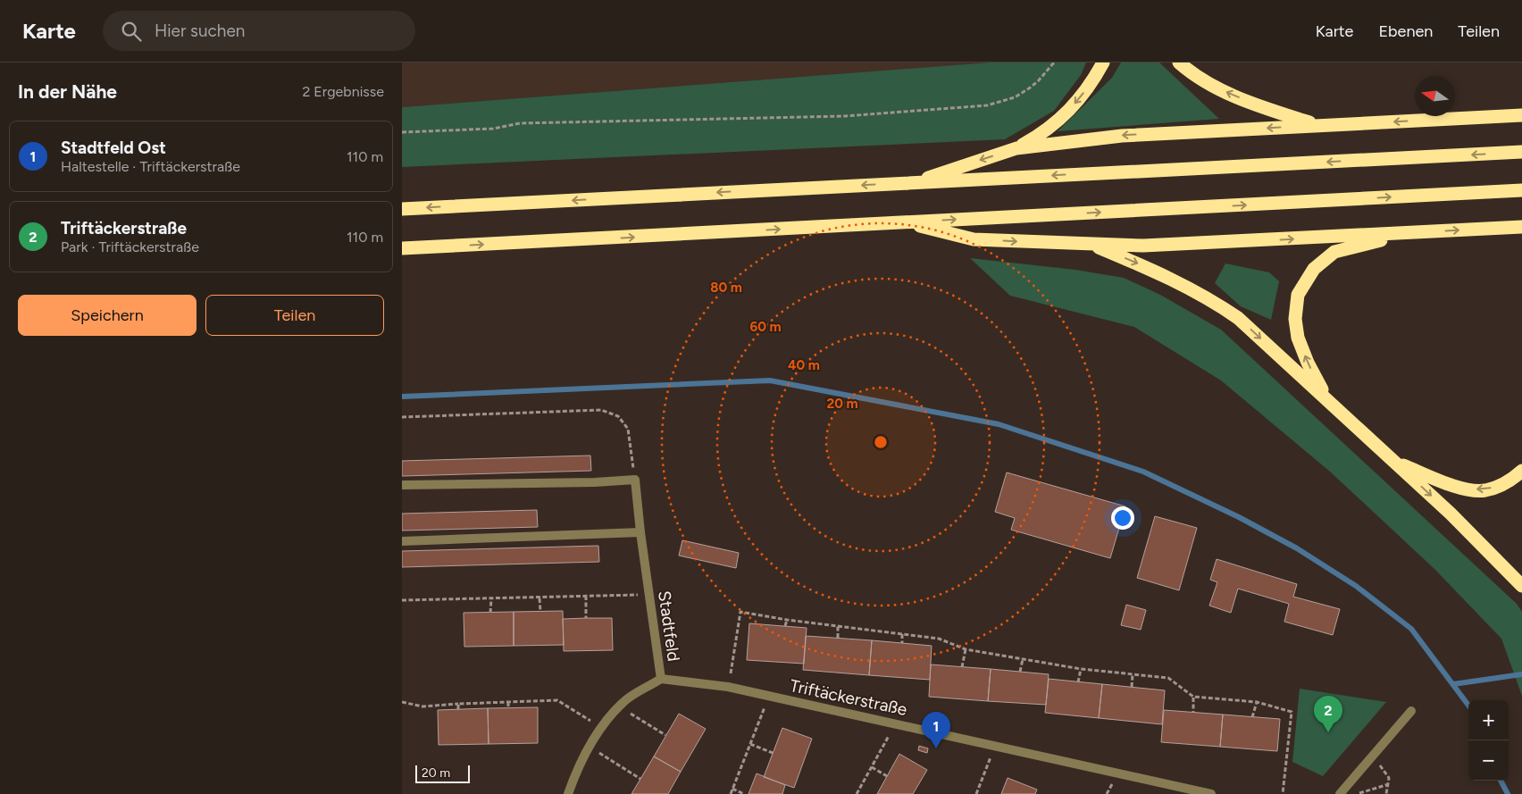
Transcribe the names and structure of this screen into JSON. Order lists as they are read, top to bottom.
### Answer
{
  "streets": {
    "street": ["Stadtfeld", "Triftäckerstraße"]
  },
  "crossings": [
    ["Stadtfeld", "Triftäckerstraße"]
  ],
  "scale_bar": "20 m",
  "north": "left",
  "page": {
    "header": "Karte",
    "search": "Hier suchen",
    "nav": ["Karte", "Ebenen", "Teilen"],
    "heading": ["In der Nähe", "2 Ergebnisse"],
    "list": [
      {
        "mark": "1",
        "name": "Stadtfeld Ost",
        "note": "Haltestelle · Triftäckerstraße",
        "value": "110 m"
      },
      {
        "mark": "2",
        "name": "Triftäckerstraße",
        "note": "Park · Triftäckerstraße",
        "value": "110 m"
      }
    ],
    "buttons": ["Speichern", "Teilen"],
    "pins": ["2", "1"],
    "map_buttons": ["+", "−"],
    "scale": "20 m"
  },
  "rings": [
    "80 m",
    "60 m",
    "40 m",
    "20 m"
  ]
}
